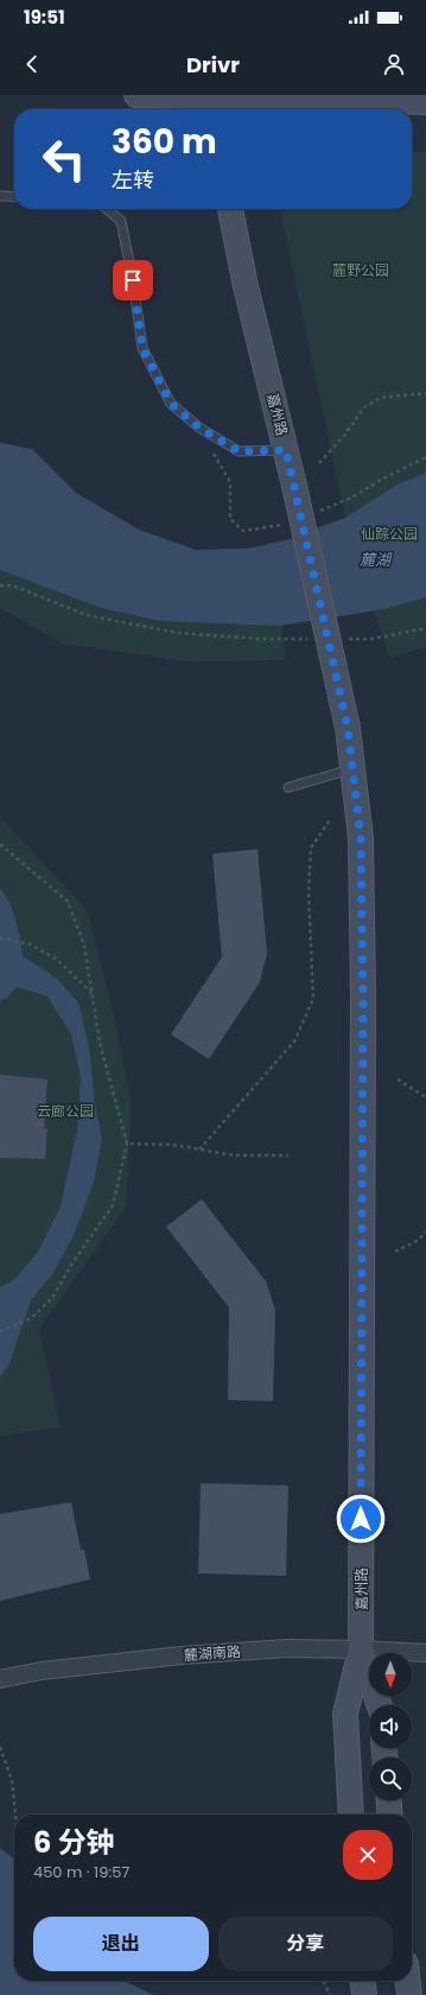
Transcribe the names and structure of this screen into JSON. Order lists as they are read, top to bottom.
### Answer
{
  "streets": {
    "street": ["嘉州路", "麓湖南路"]
  },
  "crossings": [
    ["嘉州路", "麓湖南路"]
  ],
  "water": ["麓湖"],
  "parks": ["麓野公园", "仙踪公园", "云廊公园"],
  "north": "bottom",
  "page": {
    "status": "19:51",
    "header": "Drivr",
    "turn": ["360 m", "左转"],
    "heading": ["6 分钟", "450 m · 19:57"],
    "buttons": ["退出", "分享"]
  }
}
